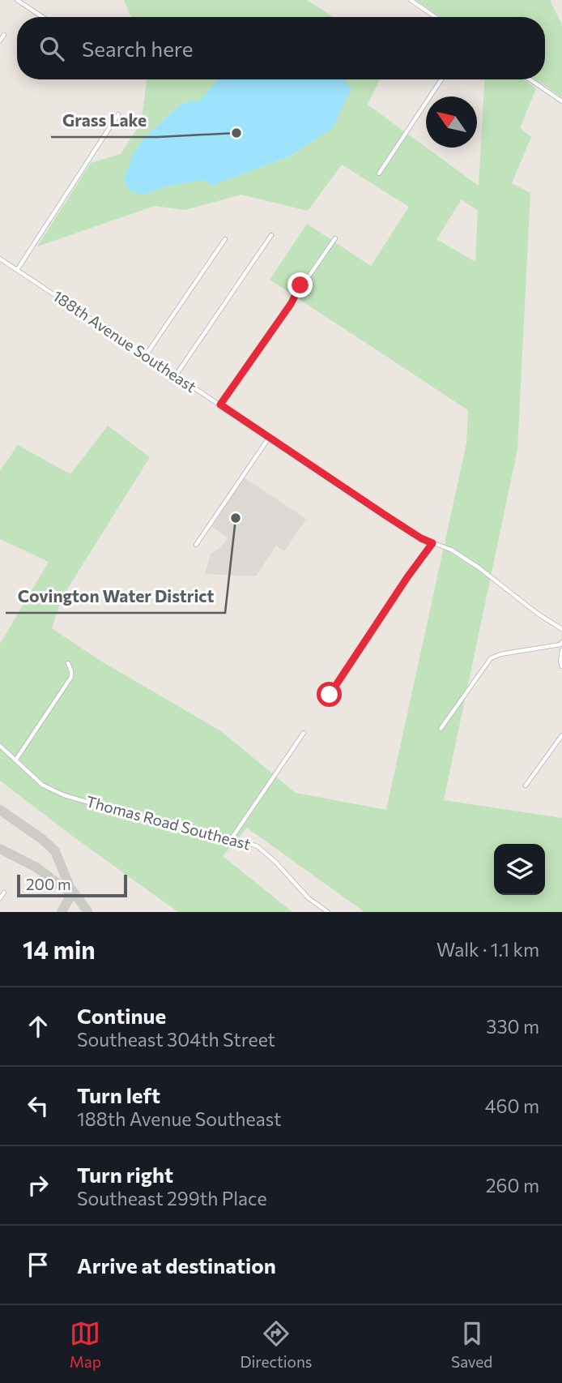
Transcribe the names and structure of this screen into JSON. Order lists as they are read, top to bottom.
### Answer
{
  "streets": {
    "street": ["188th Avenue Southeast", "Thomas Road Southeast"]
  },
  "places": ["Grass Lake", "Covington Water District"],
  "scale_bar": "200 m",
  "north": "top left",
  "page": {
    "search": "Search here",
    "scale": "200 m",
    "heading": ["14 min", "Walk · 1.1 km"],
    "list": [
      ["Continue", "Southeast 304th Street", "330 m"],
      ["Turn left", "188th Avenue Southeast", "460 m"],
      ["Turn right", "Southeast 299th Place", "260 m"],
      "Arrive at destination"
    ],
    "nav": ["Map", "Directions", "Saved"]
  }
}
